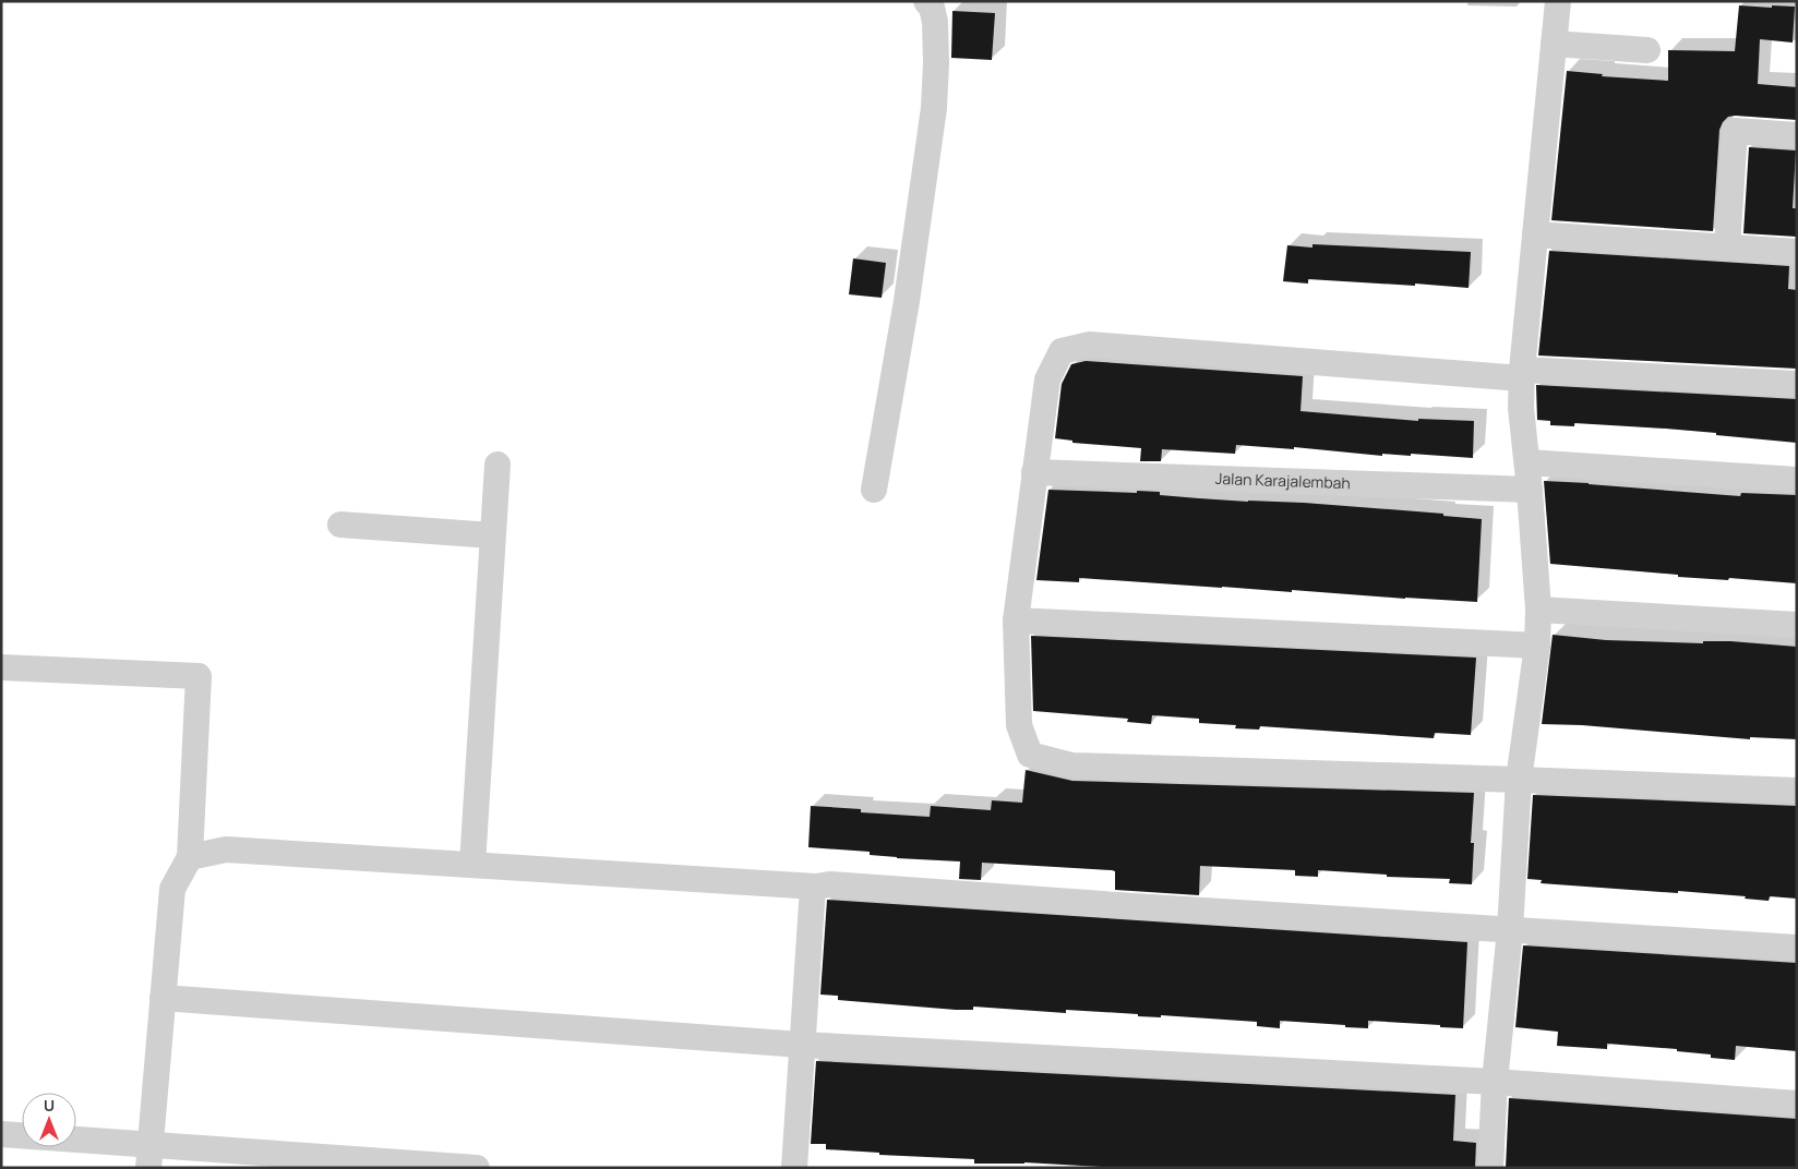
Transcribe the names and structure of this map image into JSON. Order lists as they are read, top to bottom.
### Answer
{
  "streets": {
    "street": ["Jalan Karajalembah"]
  },
  "north": "top"
}
